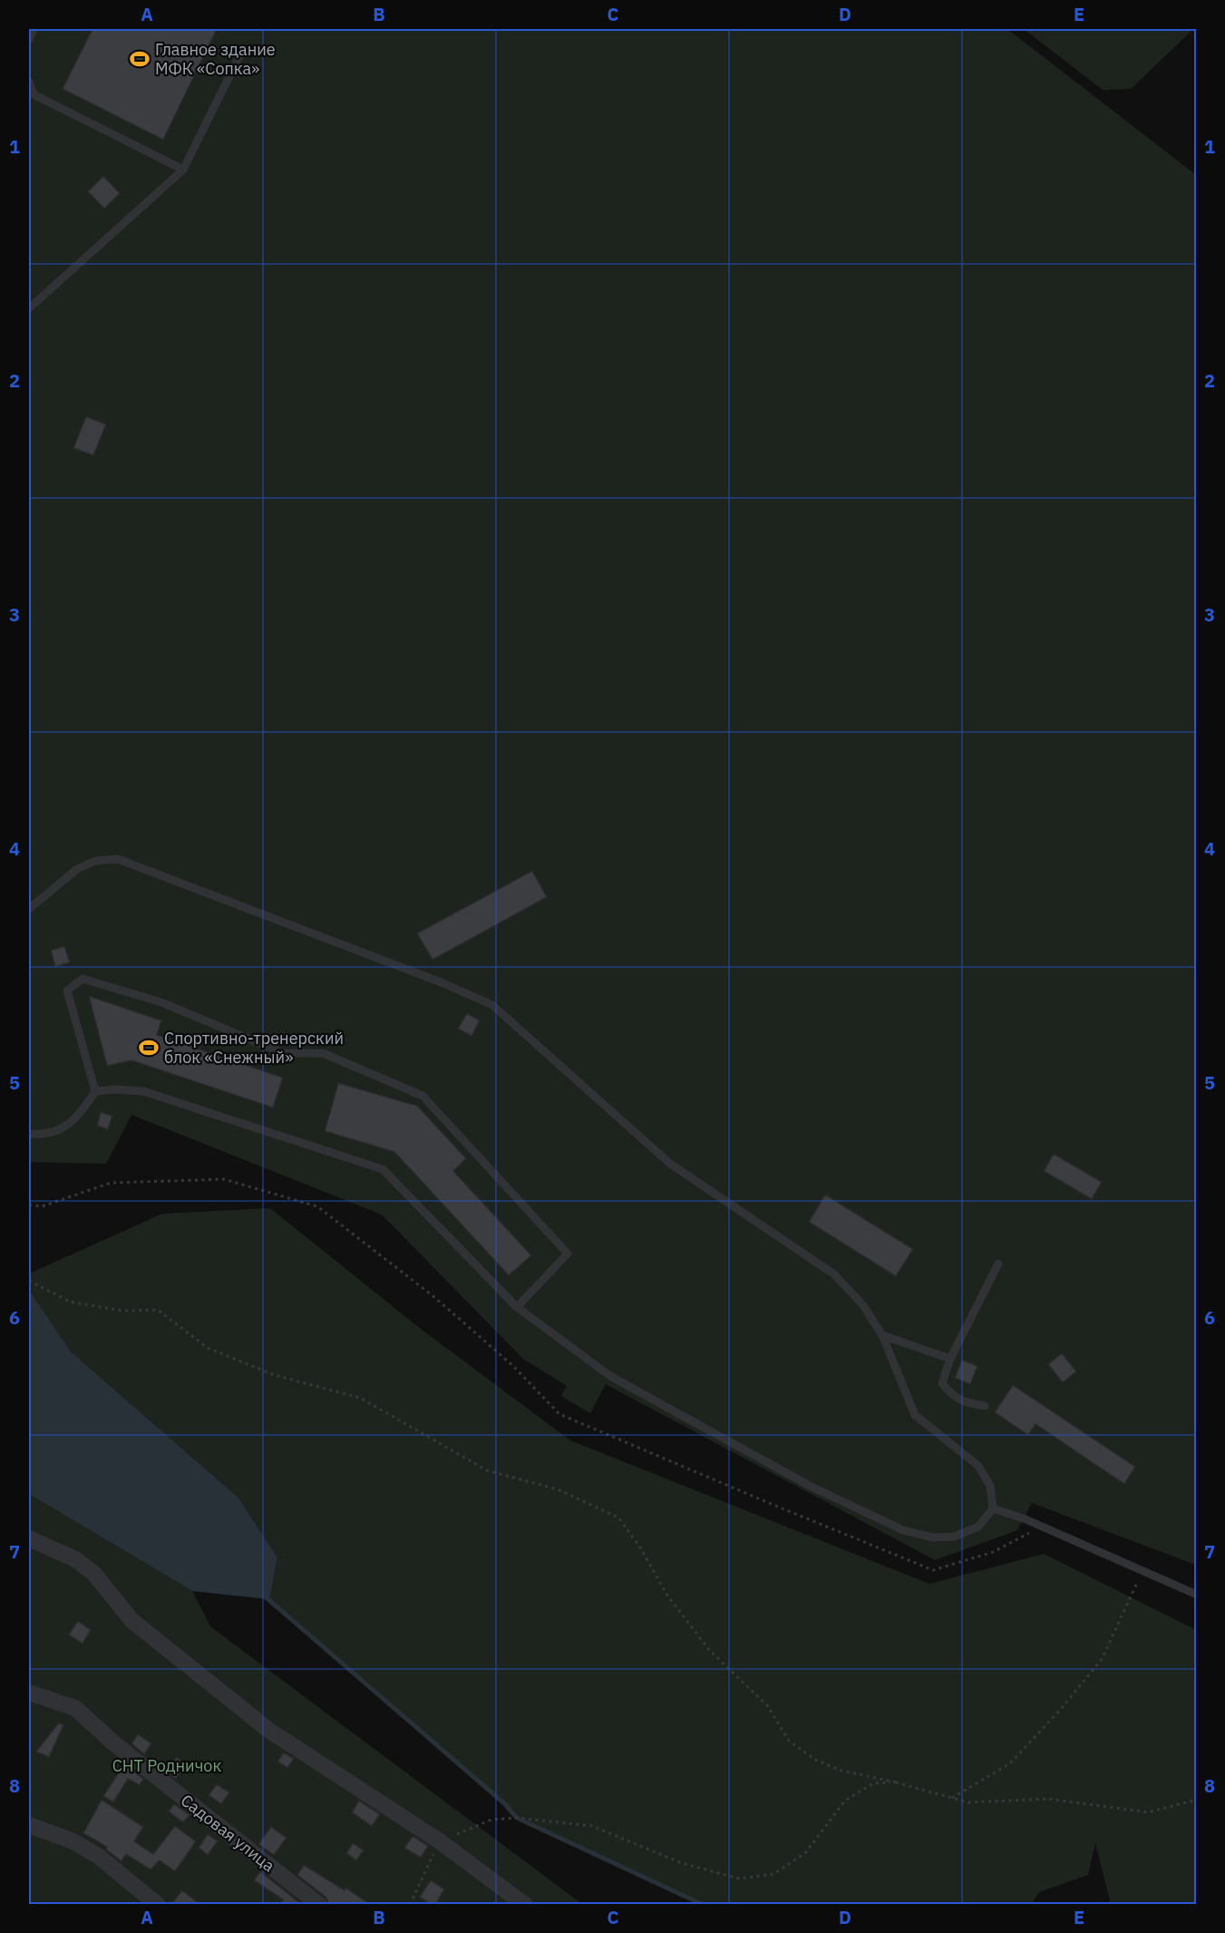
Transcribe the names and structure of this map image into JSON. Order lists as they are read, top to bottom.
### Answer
{
  "streets": {
    "street": ["Садовая улица"]
  },
  "parks": ["СНТ Родничок"],
  "places": {
    "sports": ["Главное здание МФК «Сопка»", "Спортивно-тренерский блок «Снежный»"]
  },
  "grid": {
    "columns": [
      "A",
      "B",
      "C",
      "D",
      "E"
    ],
    "rows": [
      "1",
      "2",
      "3",
      "4",
      "5",
      "6",
      "7",
      "8"
    ]
  }
}
